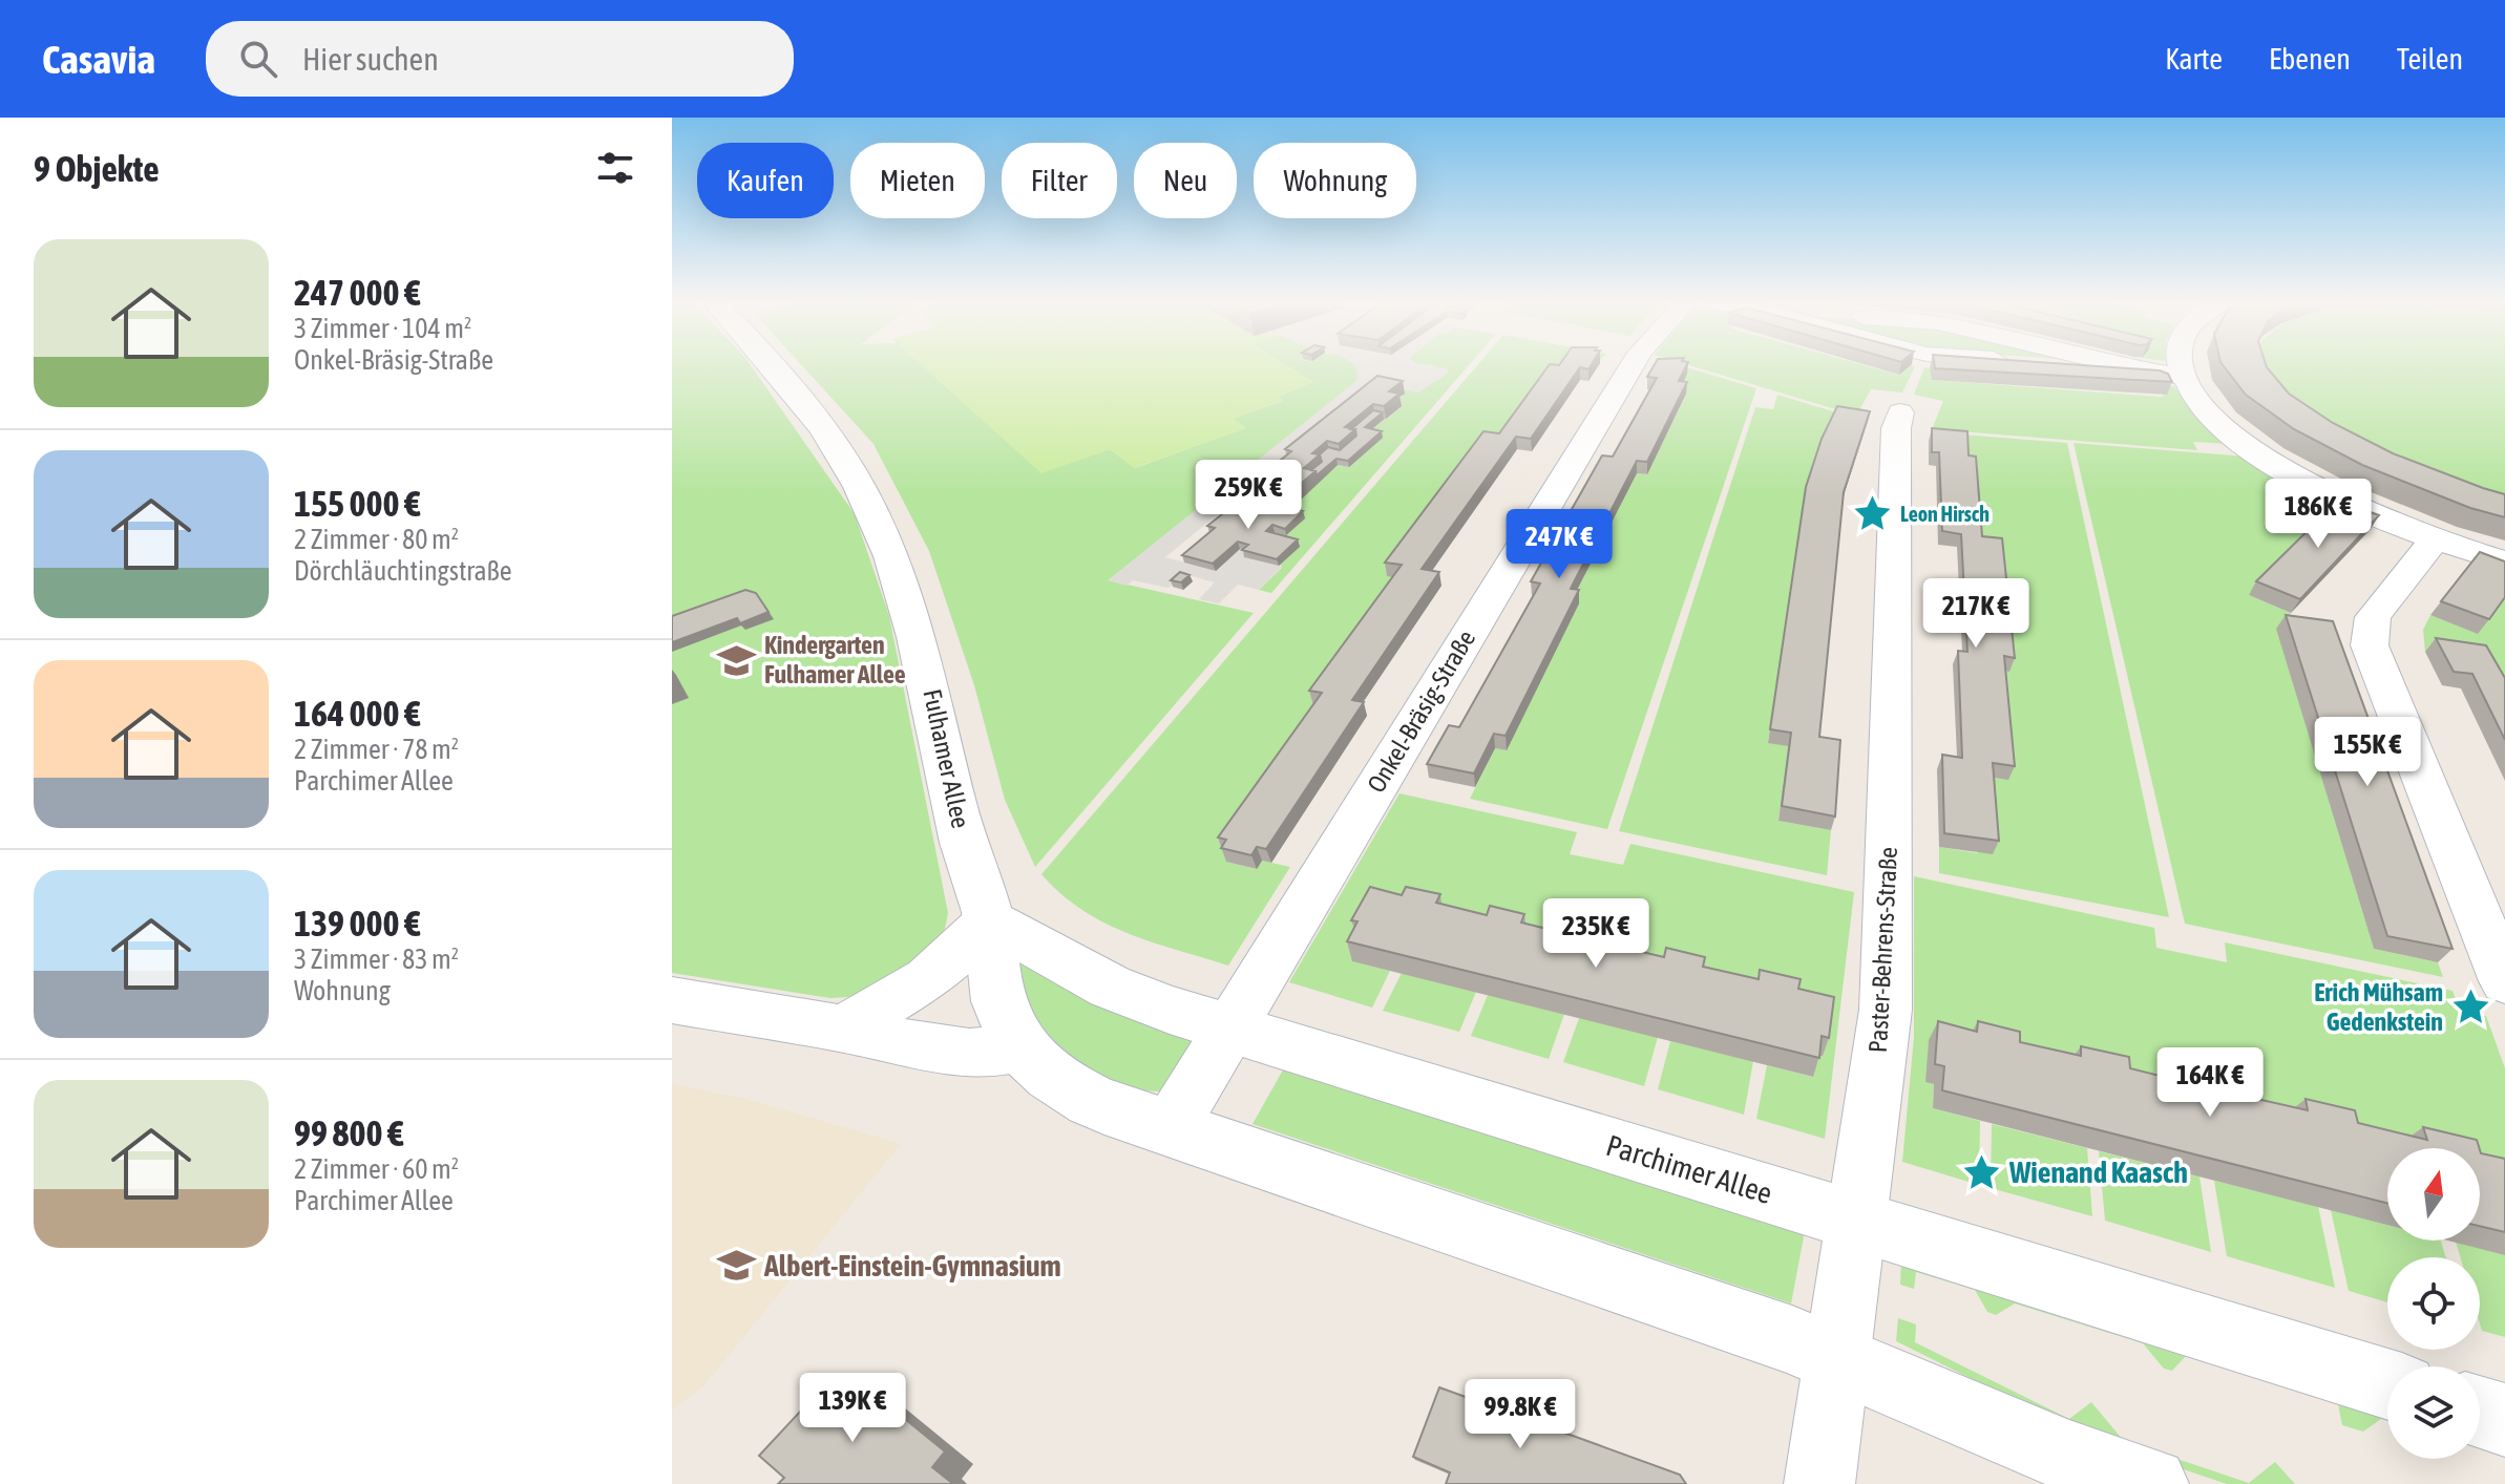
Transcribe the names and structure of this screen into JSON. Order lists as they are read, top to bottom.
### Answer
{
  "streets": {
    "street": [
      "Onkel-Bräsig-Straße",
      "Fulhamer Allee",
      "Paster-Behrens-Straße",
      "Parchimer Allee"
    ]
  },
  "crossings": [
    ["Onkel-Bräsig-Straße", "Parchimer Allee"],
    ["Fulhamer Allee", "Parchimer Allee"],
    ["Paster-Behrens-Straße", "Parchimer Allee"]
  ],
  "places": {
    "place": ["Leon Hirsch", "Erich Mühsam Gedenkstein", "Wienand Kaasch"],
    "school or university": ["Kindergarten Fulhamer Allee", "Albert-Einstein-Gymnasium"]
  },
  "north": "top",
  "page": {
    "header": "Casavia",
    "search": "Hier suchen",
    "nav": ["Karte", "Ebenen", "Teilen"],
    "heading": "9 Objekte",
    "chip": [
      "Kaufen",
      "Mieten",
      "Filter",
      "Neu",
      "Wohnung"
    ],
    "list": [
      {
        "name": "247 000 €",
        "note": "3 Zimmer · 104 m² · Onkel-Bräsig-Straße"
      },
      {
        "name": "155 000 €",
        "note": "2 Zimmer · 80 m² · Dörchläuchtingstraße"
      },
      {
        "name": "164 000 €",
        "note": "2 Zimmer · 78 m² · Parchimer Allee"
      },
      {
        "name": "139 000 €",
        "note": "3 Zimmer · 83 m² · Wohnung"
      },
      {
        "name": "99 800 €",
        "note": "2 Zimmer · 60 m² · Parchimer Allee"
      }
    ],
    "price": [
      "259K €",
      "186K €",
      "247K €",
      "217K €",
      "155K €",
      "235K €",
      "164K €",
      "139K €",
      "99.8K €"
    ]
  }
}
